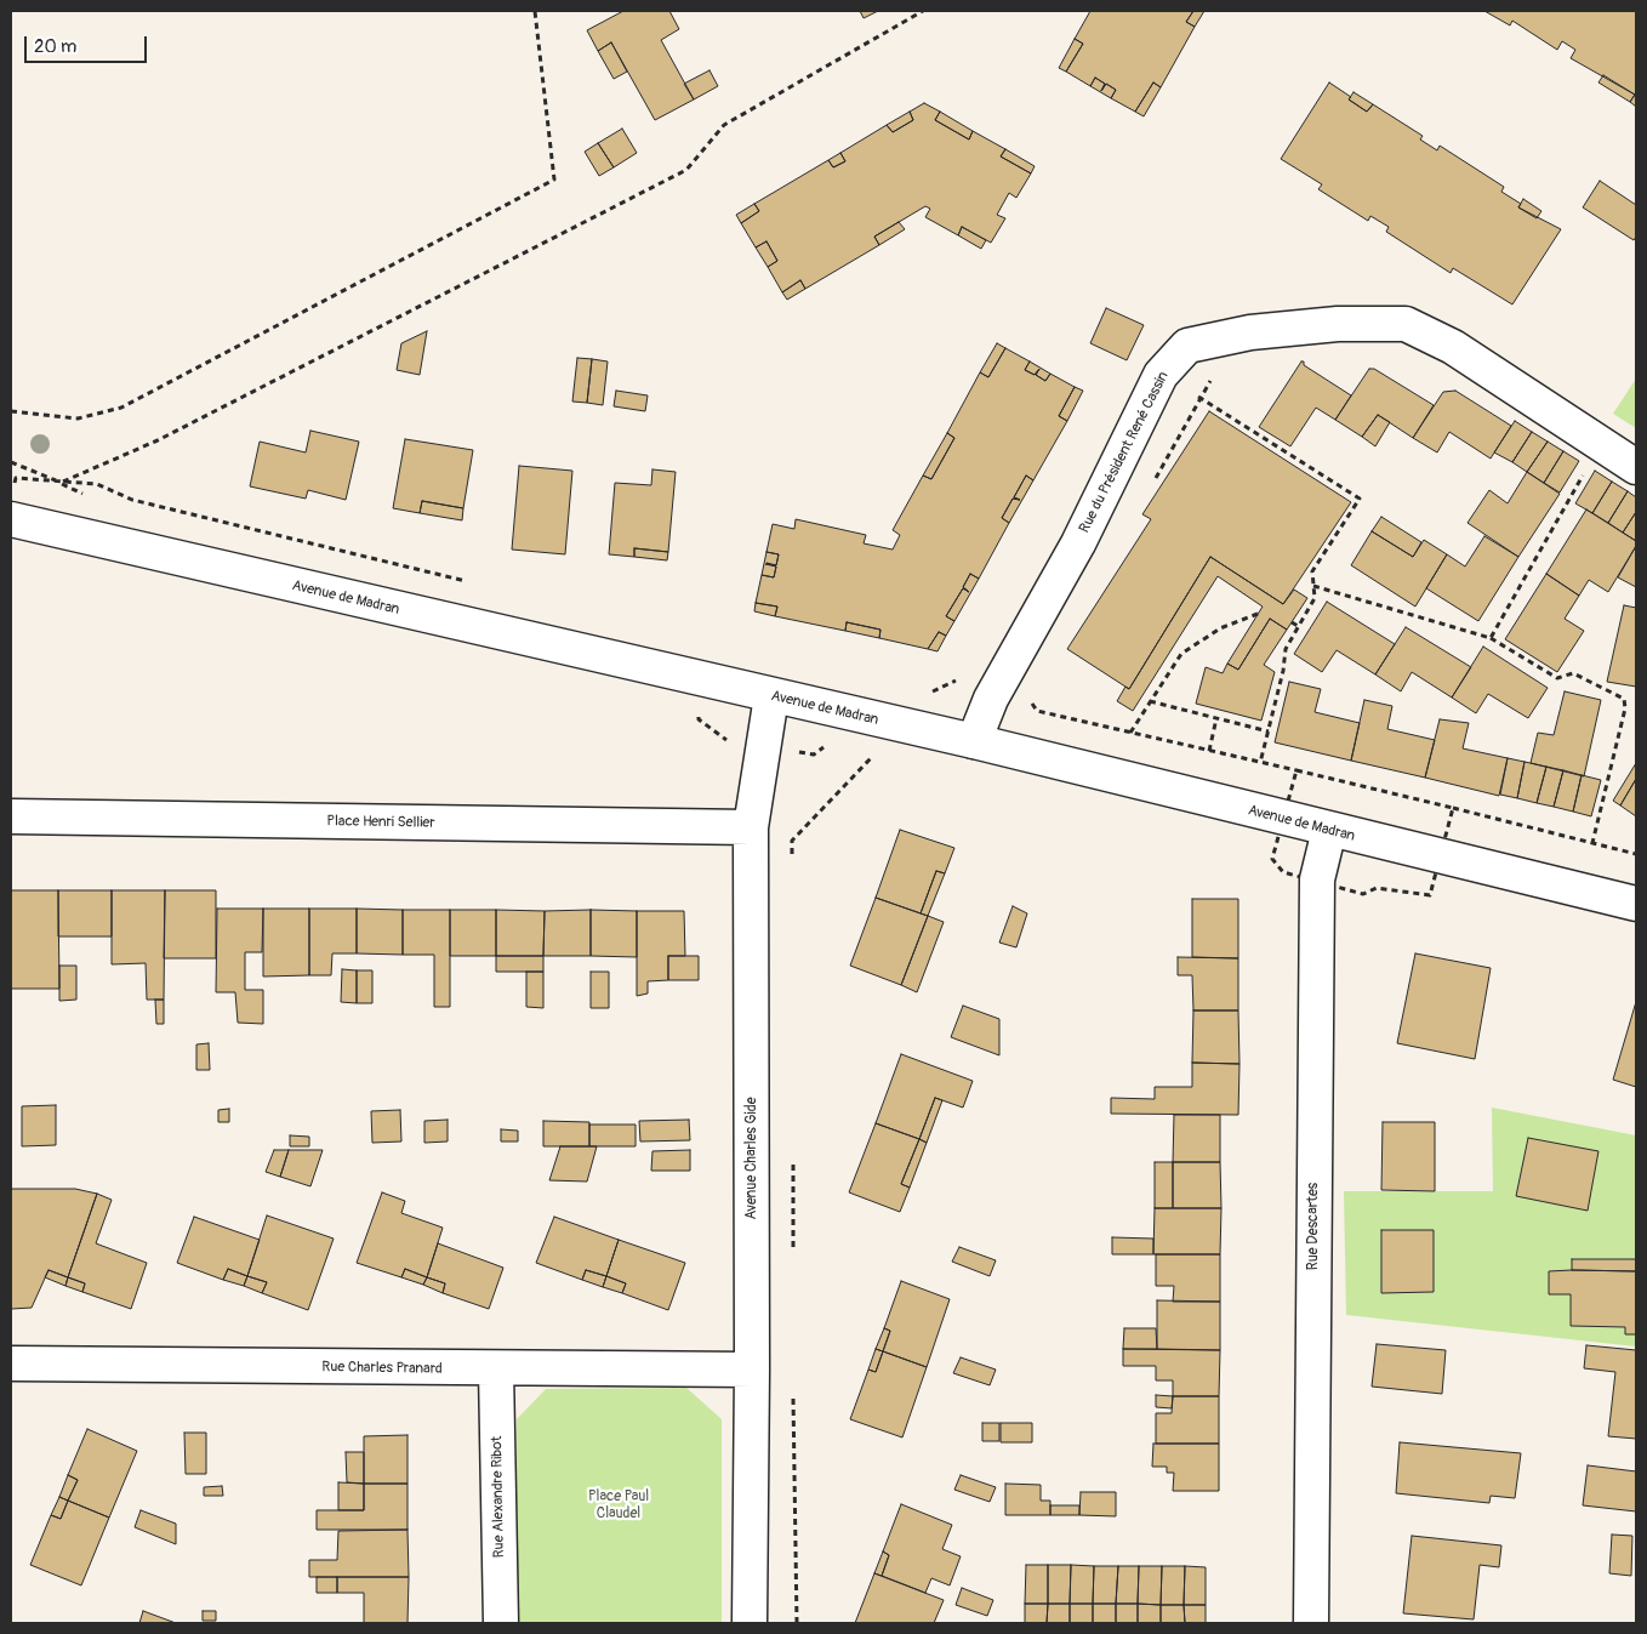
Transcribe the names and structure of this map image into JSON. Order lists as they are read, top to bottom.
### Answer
{
  "streets": {
    "street": [
      "Rue du Président René Cassin",
      "Avenue de Madran",
      "Place Henri Sellier",
      "Avenue Charles Gide",
      "Rue Descartes",
      "Rue Charles Pranard",
      "Rue Alexandre Ribot"
    ]
  },
  "crossings": [
    ["Rue du Président René Cassin", "Avenue de Madran"],
    ["Avenue de Madran", "Avenue Charles Gide"],
    ["Avenue de Madran", "Rue Descartes"],
    ["Place Henri Sellier", "Avenue Charles Gide"],
    ["Avenue Charles Gide", "Rue Charles Pranard"],
    ["Rue Charles Pranard", "Rue Alexandre Ribot"]
  ],
  "parks": ["Place Paul Claudel"],
  "scale_bar": "20 m"
}
